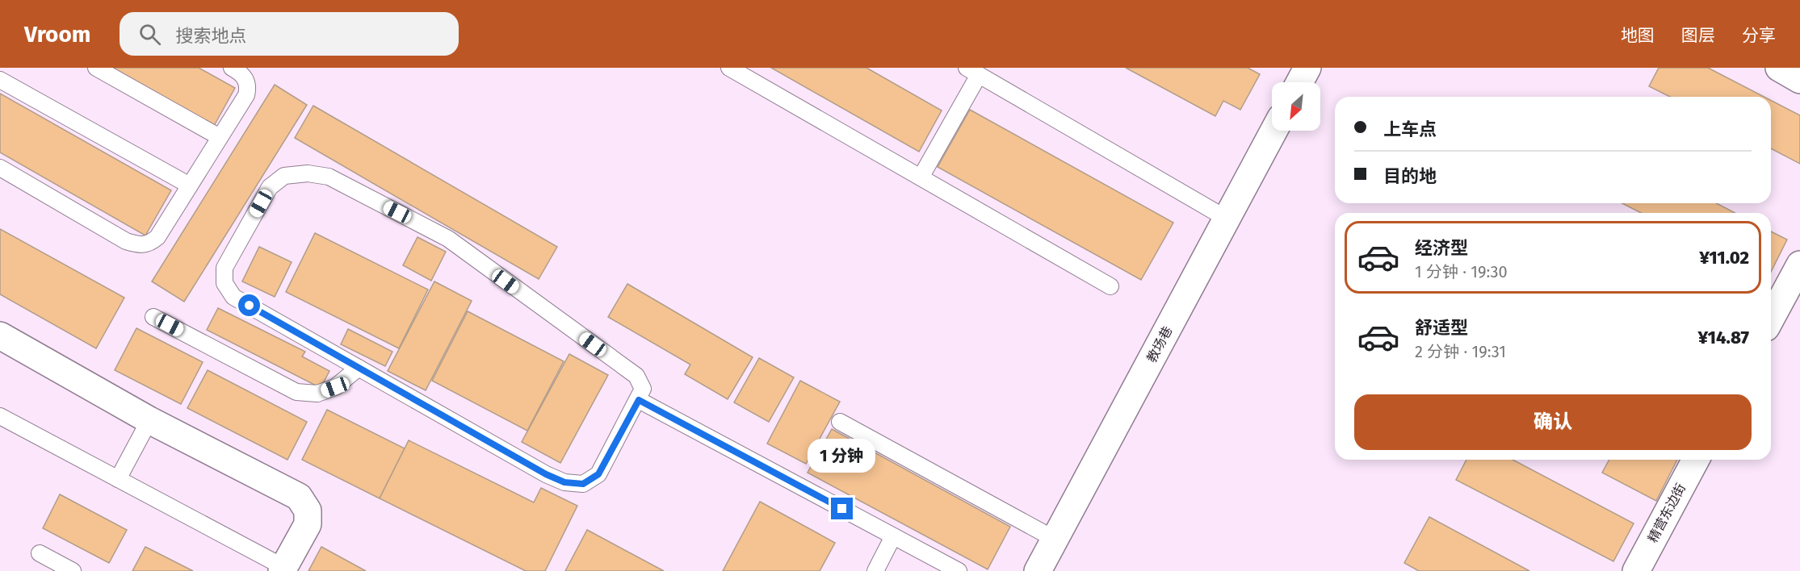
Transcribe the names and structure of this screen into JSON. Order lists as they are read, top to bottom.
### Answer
{
  "streets": {
    "street": ["教场巷", "精营东边街"]
  },
  "north": "bottom left",
  "page": {
    "header": "Vroom",
    "search": "搜索地点",
    "nav": ["地图", "图层", "分享"],
    "banner": ["上车点", "目的地"],
    "list": [
      {
        "name": "经济型",
        "note": "1 分钟 · 19:30",
        "value": "¥11.02"
      },
      {
        "name": "舒适型",
        "note": "2 分钟 · 19:31",
        "value": "¥14.87"
      }
    ],
    "buttons": "确认",
    "bubble": "1 分钟"
  }
}
